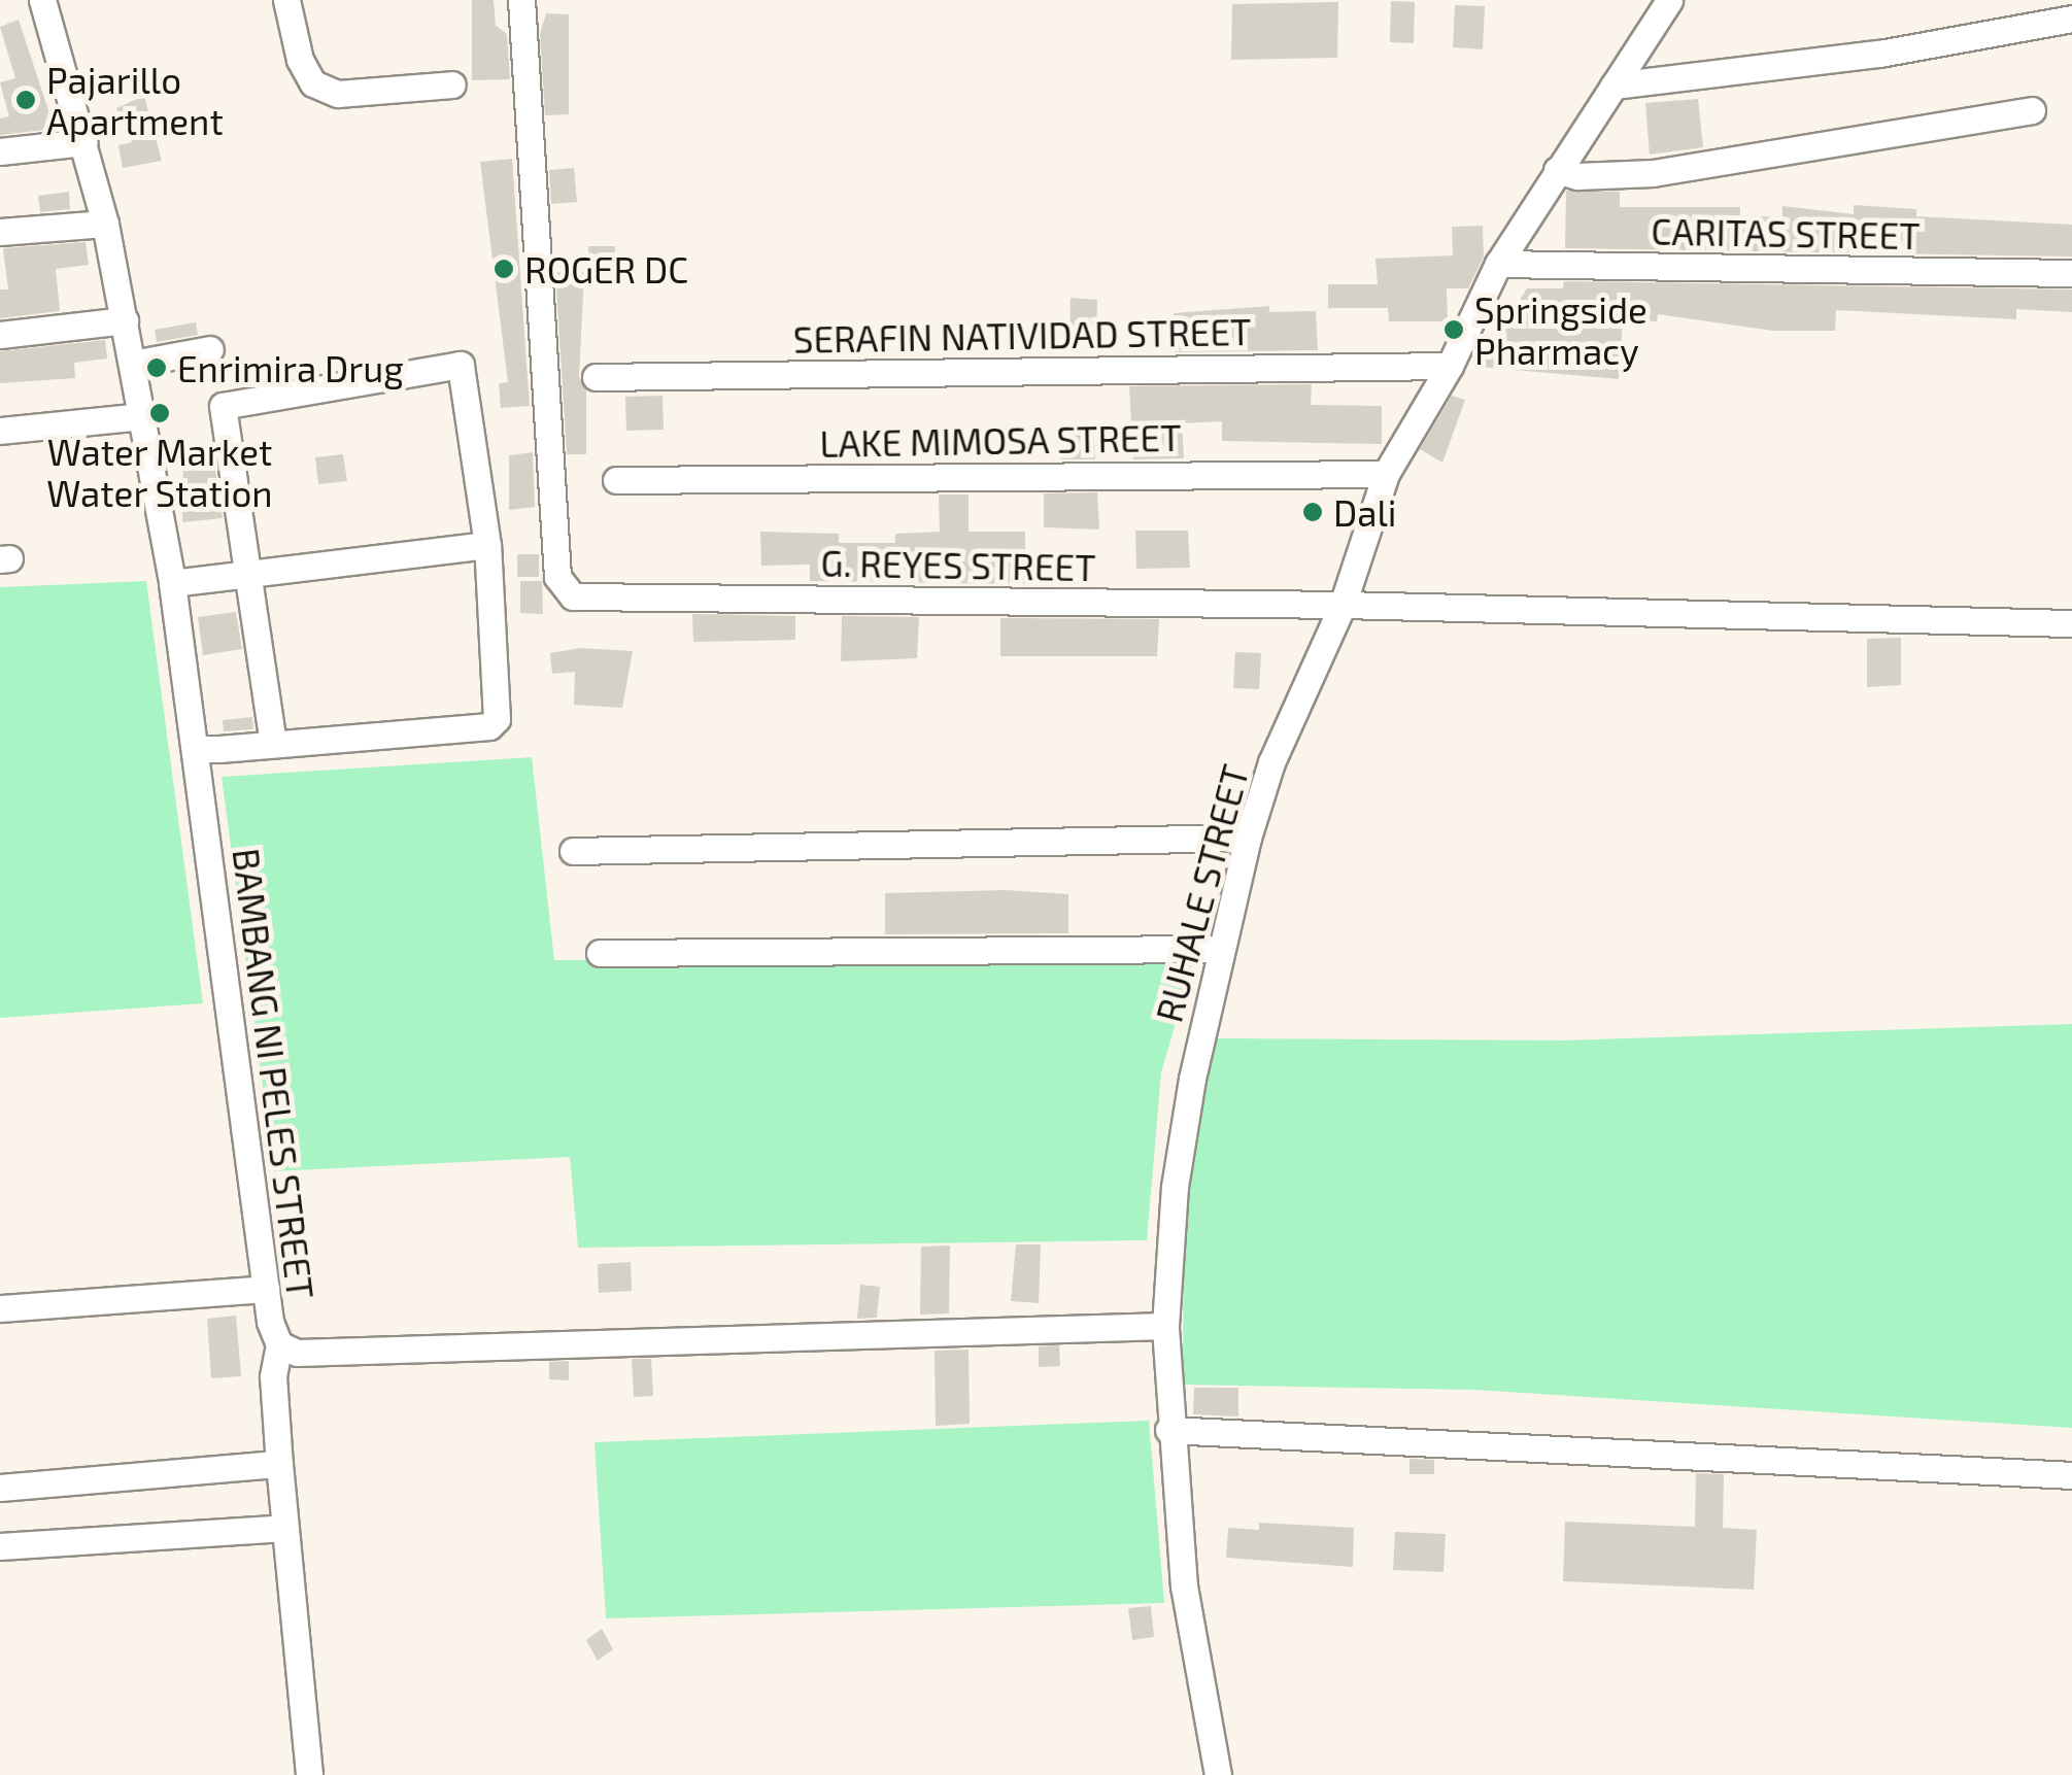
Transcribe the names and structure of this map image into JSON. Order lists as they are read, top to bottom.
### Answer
{
  "streets": {
    "street": [
      "CARITAS STREET",
      "SERAFIN NATIVIDAD STREET",
      "LAKE MIMOSA STREET",
      "G. REYES STREET",
      "RUHALE STREET",
      "BAMBANG NI PELES STREET"
    ]
  },
  "crossings": [
    ["CARITAS STREET", "RUHALE STREET"],
    ["SERAFIN NATIVIDAD STREET", "RUHALE STREET"],
    ["LAKE MIMOSA STREET", "RUHALE STREET"],
    ["G. REYES STREET", "RUHALE STREET"],
    ["RUHALE STREET", "BAMBANG NI PELES STREET"]
  ],
  "places": [
    "Pajarillo Apartment",
    "ROGER DC",
    "Springside Pharmacy",
    "Enrimira Drug",
    "Water Market Water Station",
    "Dali"
  ]
}
